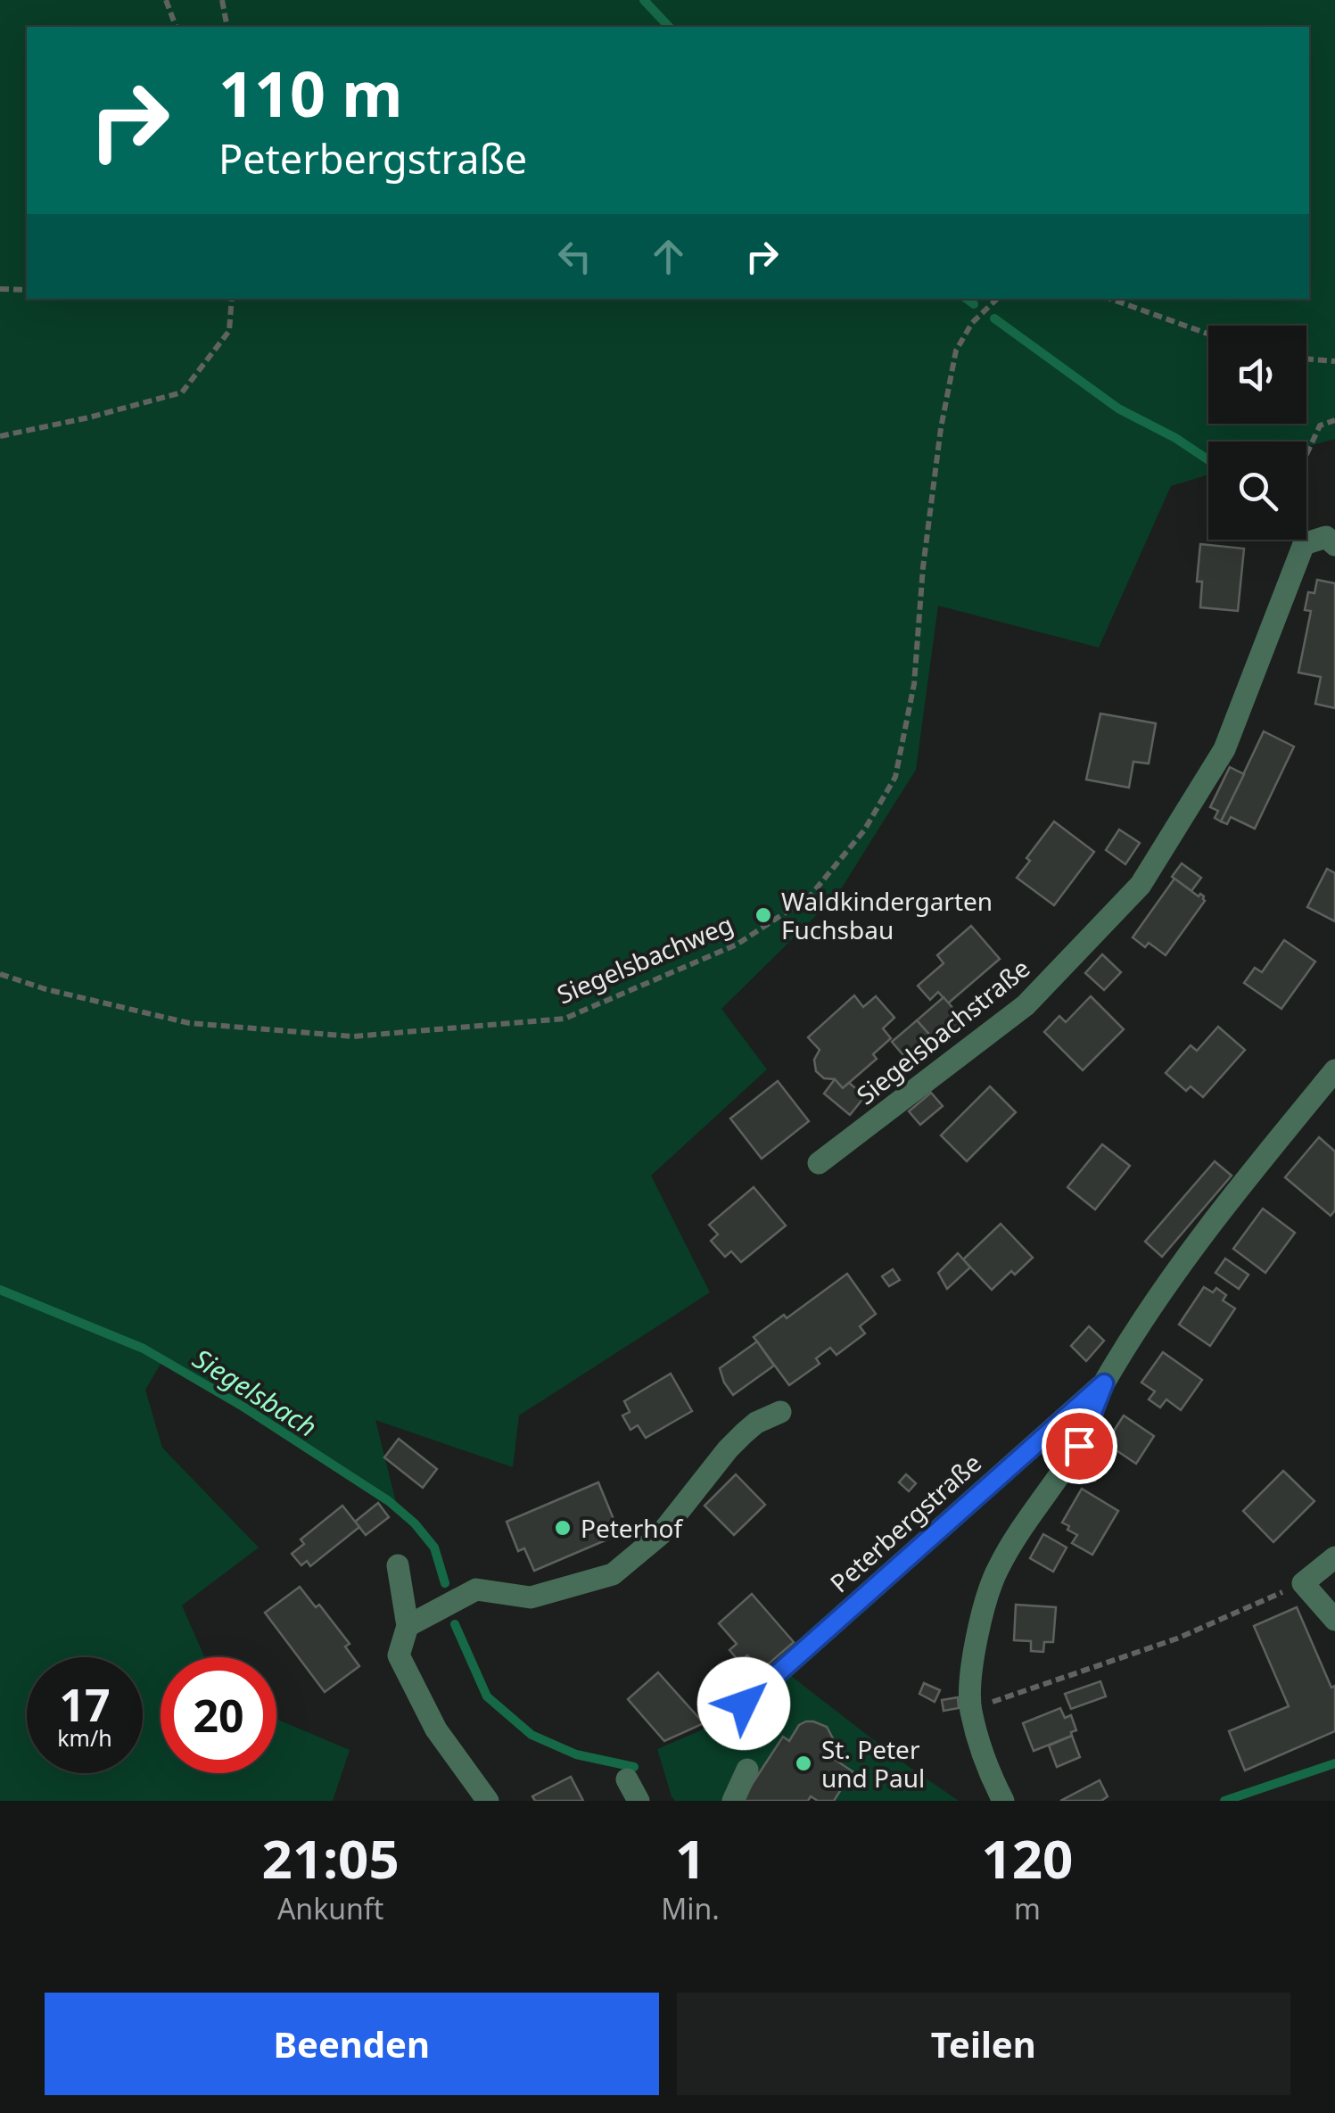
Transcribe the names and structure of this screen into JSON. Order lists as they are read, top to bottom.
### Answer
{
  "streets": {
    "street": ["Siegelsbachstraße", "Peterbergstraße"],
    "path": ["Siegelsbachweg"]
  },
  "water": ["Siegelsbach"],
  "places": ["Waldkindergarten Fuchsbau", "Peterhof", "St. Peter und Paul"],
  "page": {
    "turn": ["110 m", "Peterbergstraße"],
    "speed": "17 km/h",
    "limit": "20",
    "eta": [
      "21:05",
      "Ankunft",
      "1",
      "Min.",
      "120",
      "m"
    ],
    "buttons": ["Beenden", "Teilen"]
  }
}
